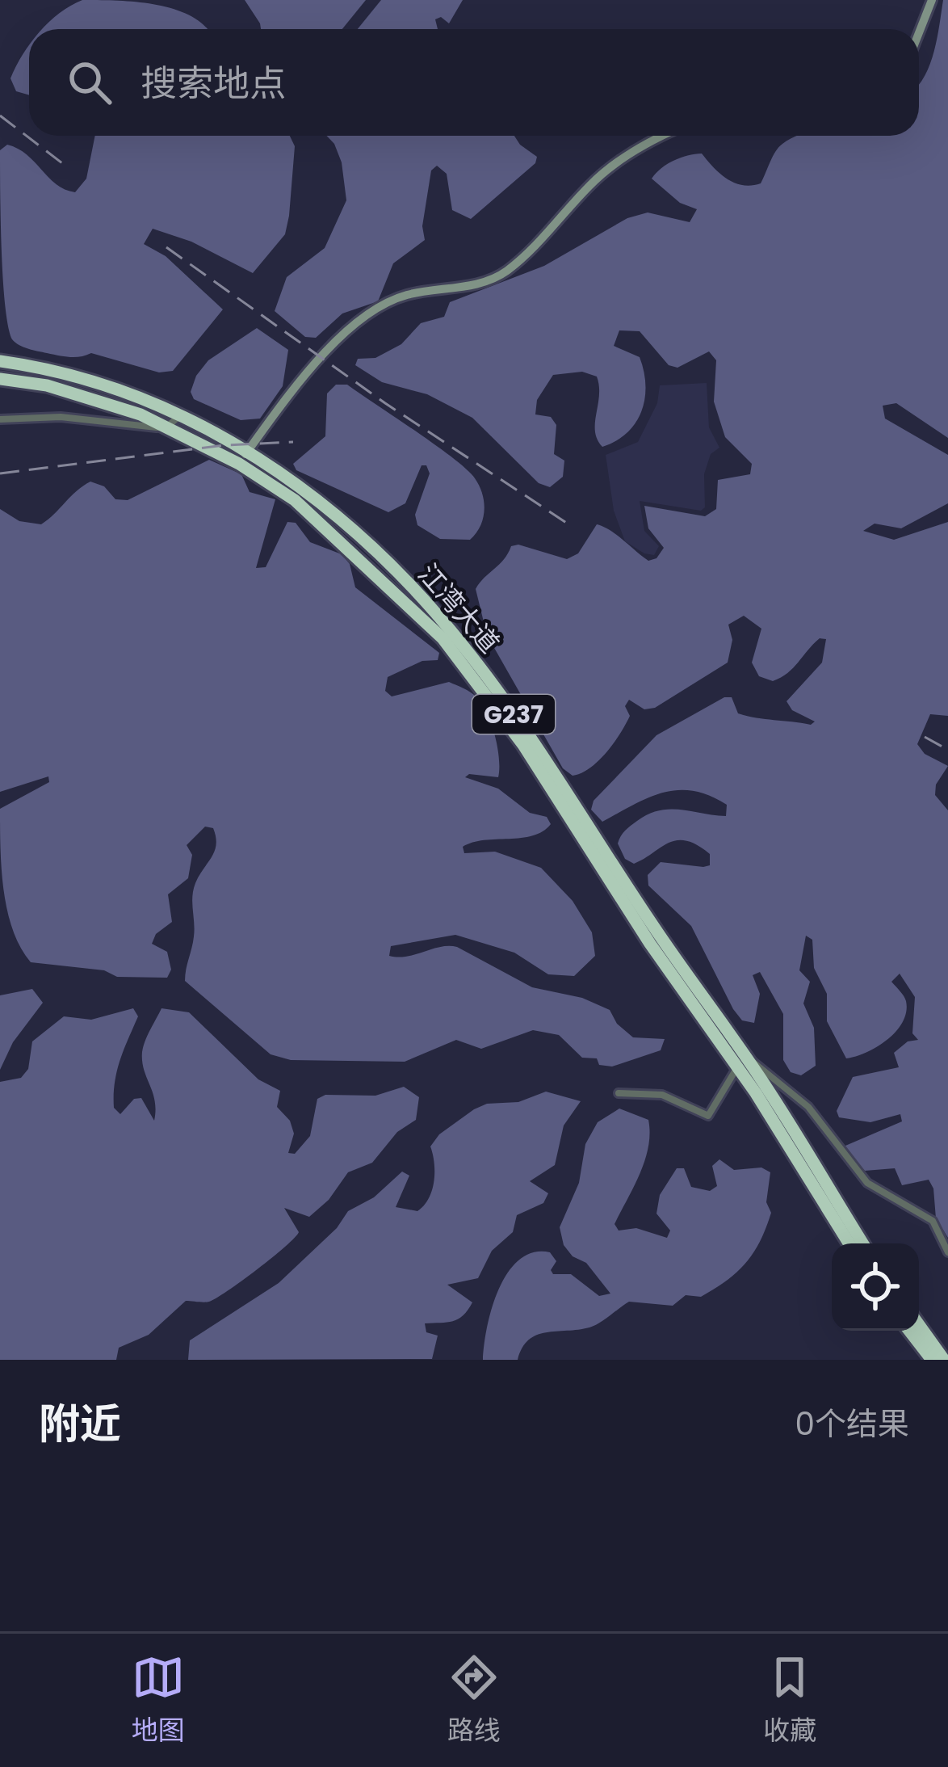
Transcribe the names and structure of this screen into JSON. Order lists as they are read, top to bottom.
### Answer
{
  "streets": {
    "highway": ["江湾大道", "G237"]
  },
  "page": {
    "search": "搜索地点",
    "heading": ["附近", "0个结果"],
    "nav": ["地图", "路线", "收藏"]
  }
}
